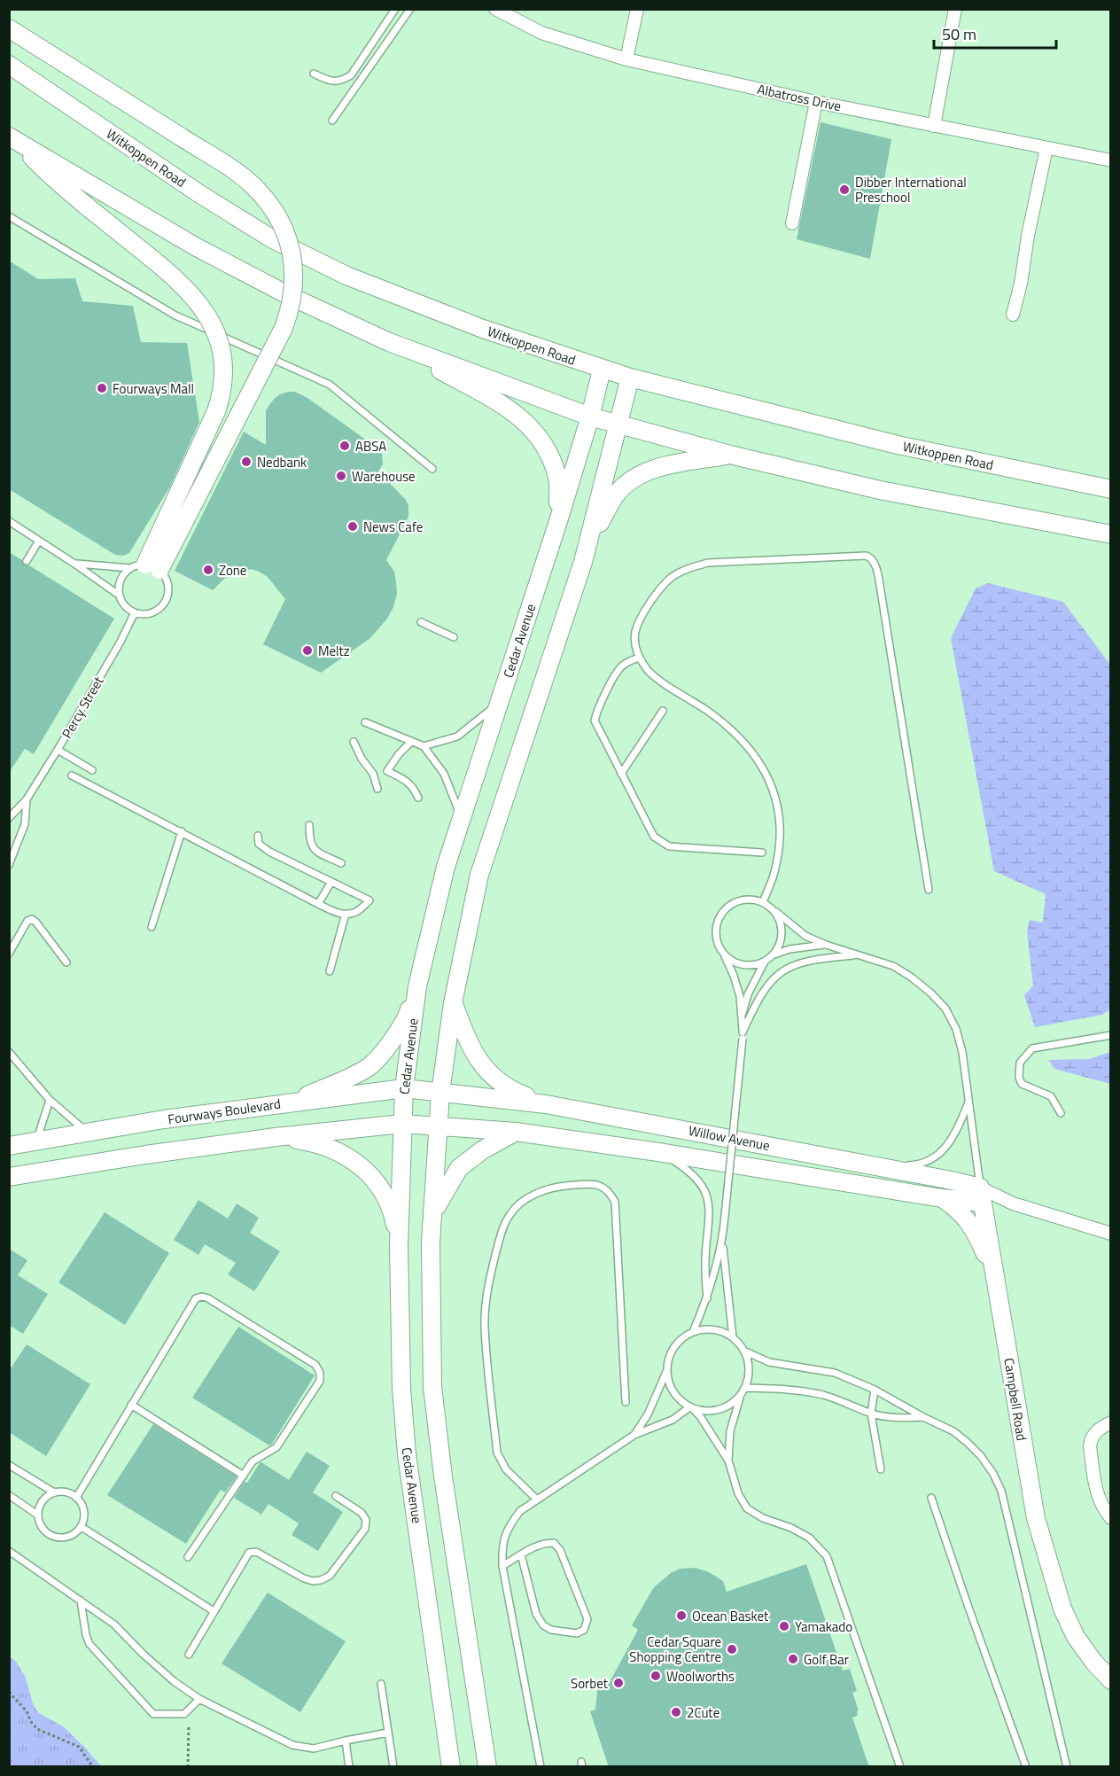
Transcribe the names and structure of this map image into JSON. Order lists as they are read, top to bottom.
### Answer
{
  "streets": {
    "main road": [
      "Witkoppen Road",
      "Cedar Avenue",
      "Fourways Boulevard",
      "Willow Avenue",
      "Campbell Road"
    ],
    "street": ["Albatross Drive"],
    "lane": ["Percy Street"]
  },
  "crossings": [
    ["Witkoppen Road", "Cedar Avenue"],
    ["Cedar Avenue", "Fourways Boulevard"],
    ["Fourways Boulevard", "Willow Avenue"],
    ["Willow Avenue", "Campbell Road"]
  ],
  "places": [
    "Dibber International Preschool",
    "Fourways Mall",
    "ABSA",
    "Nedbank",
    "Warehouse",
    "News Cafe",
    "Zone",
    "Meltz",
    "Ocean Basket",
    "Yamakado",
    "Cedar Square Shopping Centre",
    "Golf Bar",
    "Woolworths",
    "Sorbet",
    "2Cute"
  ],
  "scale_bar": "50 m"
}
